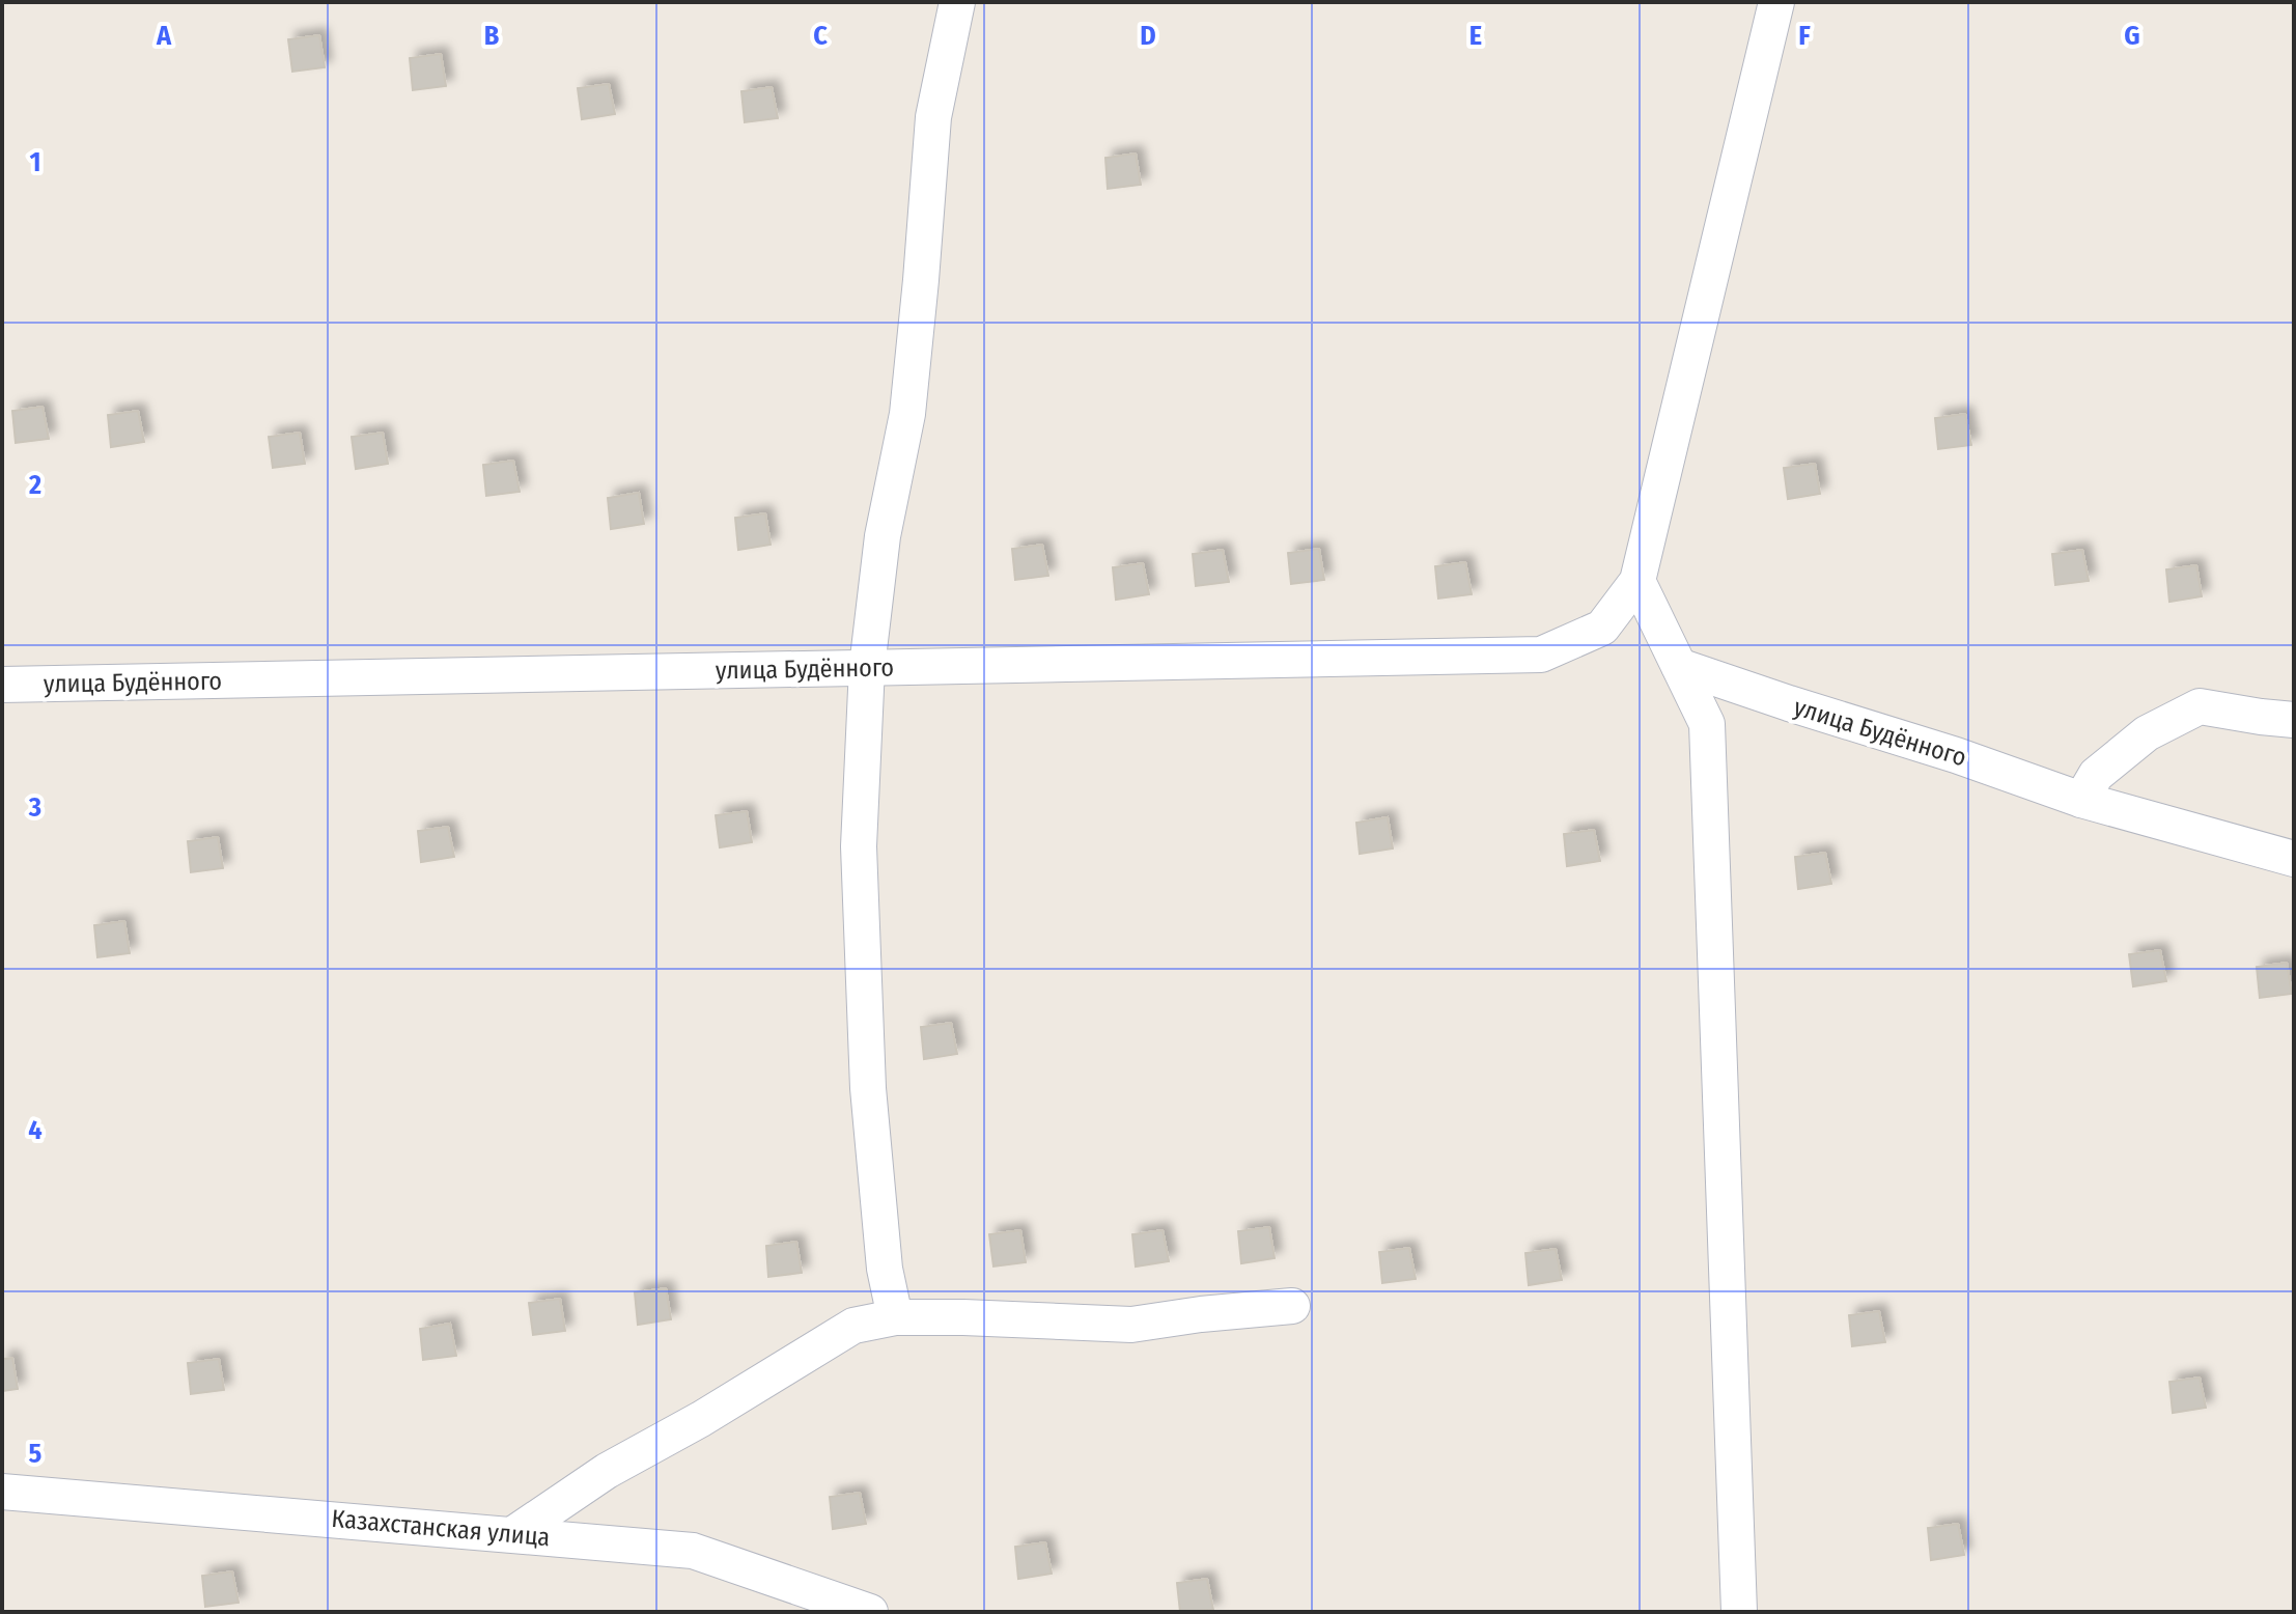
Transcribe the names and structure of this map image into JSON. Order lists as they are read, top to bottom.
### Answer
{
  "streets": {
    "street": ["улица Будённого", "Казахстанская улица"]
  },
  "grid": {
    "columns": [
      "A",
      "B",
      "C",
      "D",
      "E",
      "F",
      "G"
    ],
    "rows": [
      "1",
      "2",
      "3",
      "4",
      "5"
    ]
  }
}
